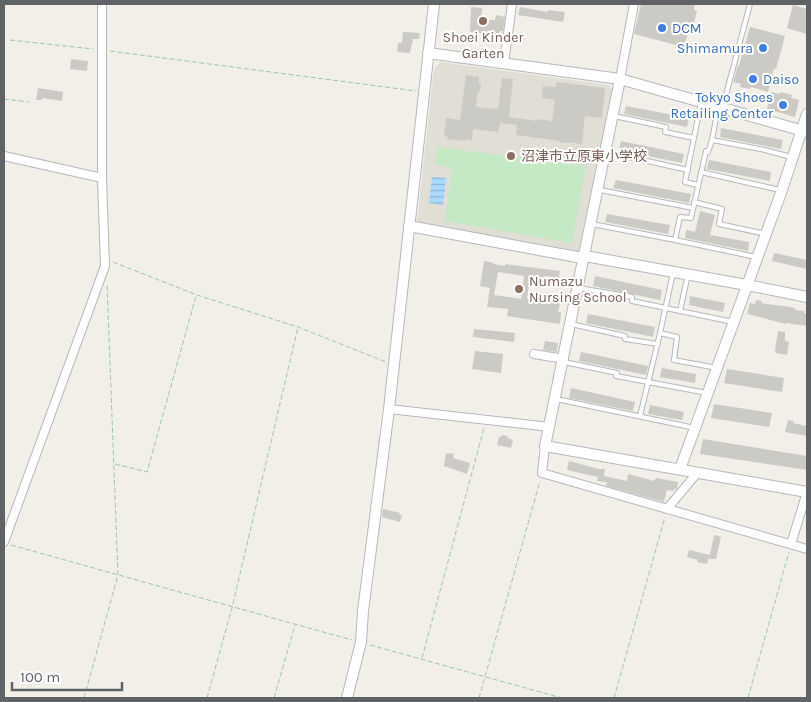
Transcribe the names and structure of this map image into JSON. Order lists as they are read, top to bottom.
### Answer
{
  "places": [
    "Shoei Kinder Garten",
    "DCM",
    "Shimamura",
    "Daiso",
    "Tokyo Shoes Retailing Center",
    "沼津市立原東小学校",
    "Numazu Nursing School"
  ],
  "scale_bar": "100 m"
}
